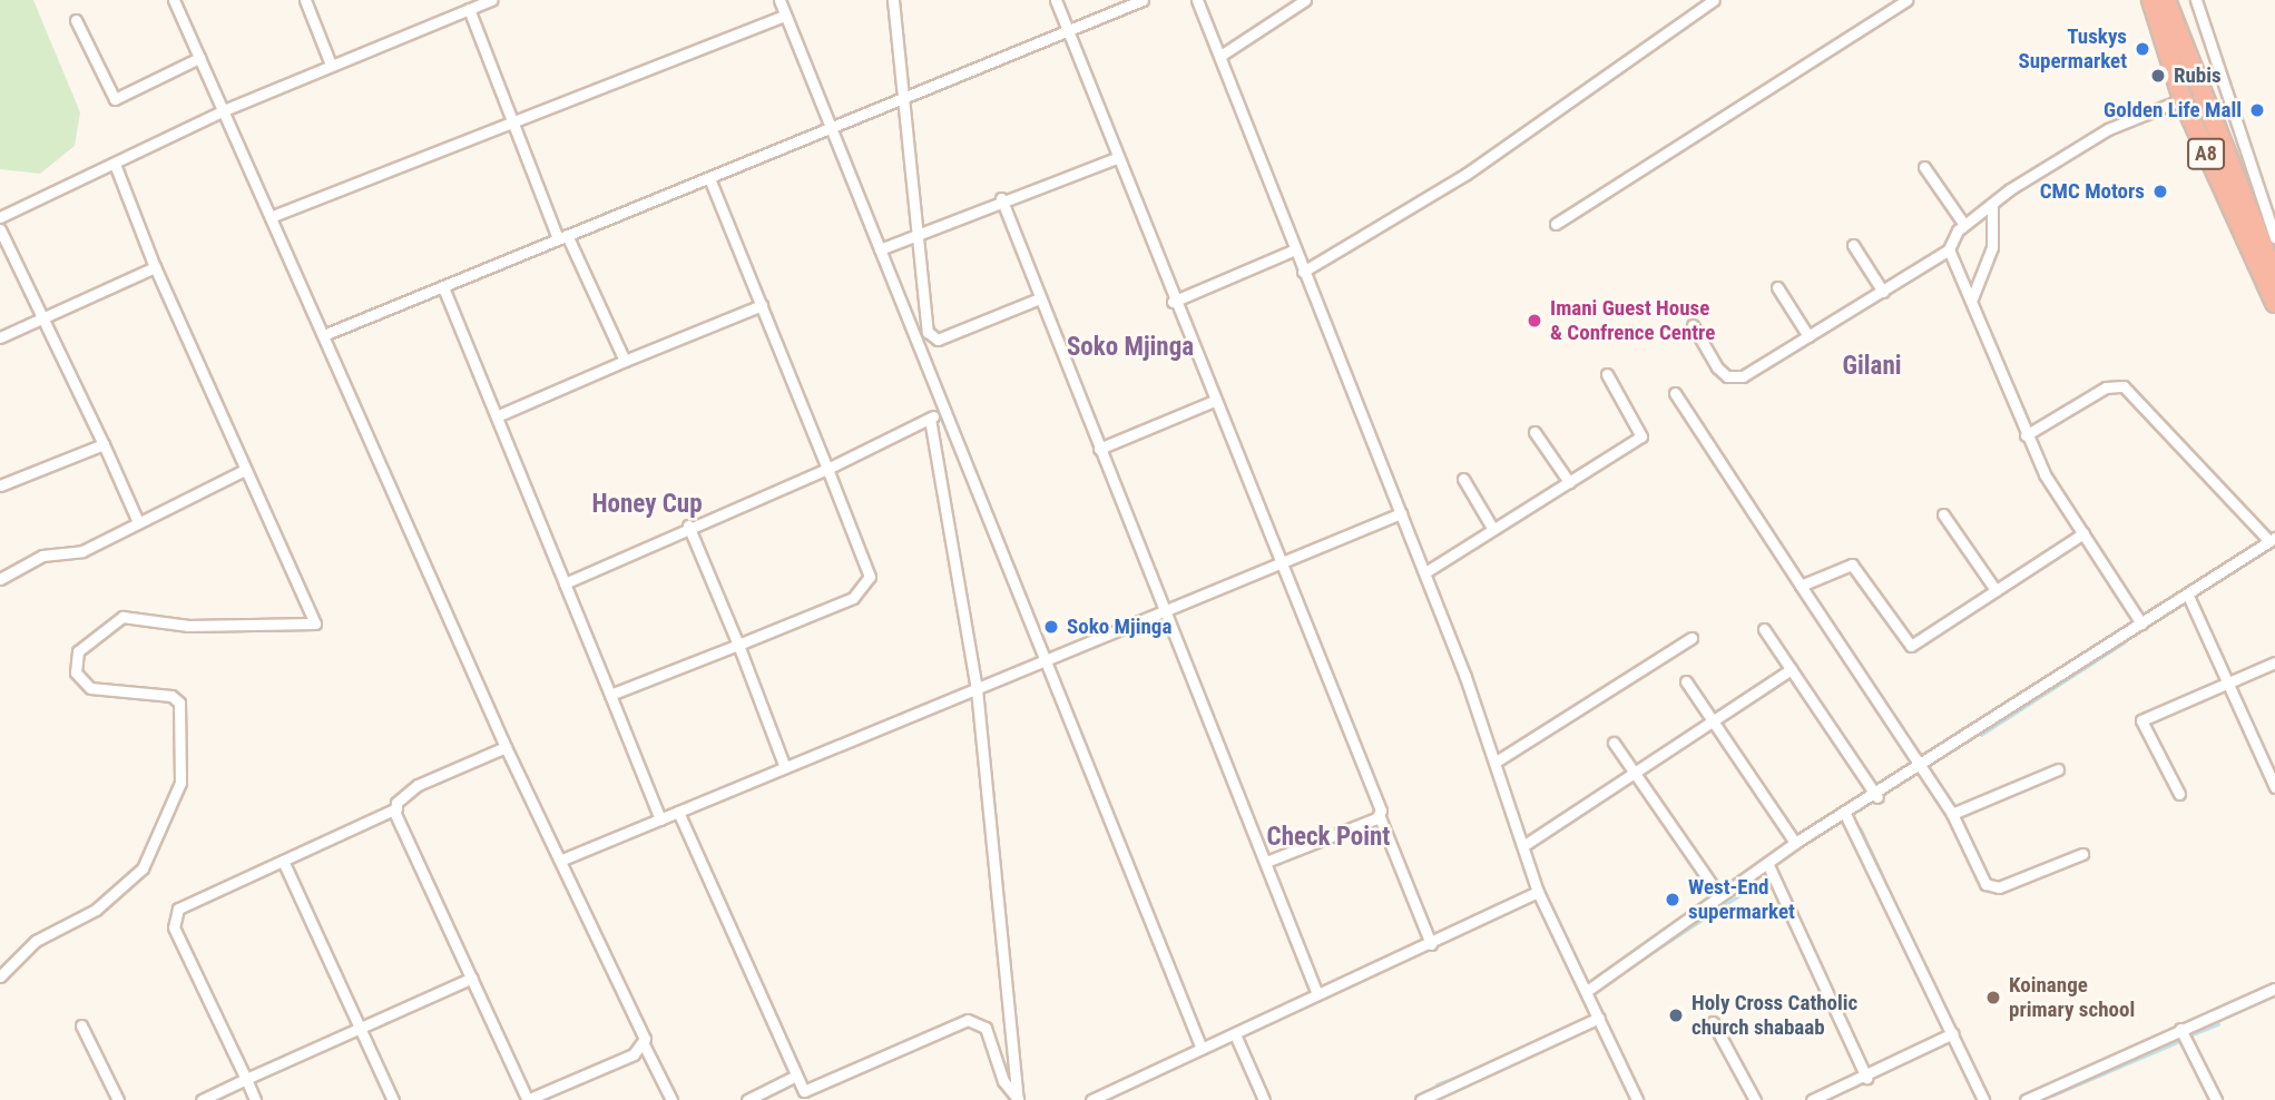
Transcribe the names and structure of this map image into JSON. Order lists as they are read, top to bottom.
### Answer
{
  "streets": {
    "highway": ["A8"]
  },
  "districts": [
    "Soko Mjinga",
    "Gilani",
    "Honey Cup",
    "Check Point"
  ],
  "places": [
    "Tuskys Supermarket",
    "Rubis",
    "Golden Life Mall",
    "CMC Motors",
    "Imani Guest House & Confrence Centre",
    "Soko Mjinga",
    "West-End supermarket",
    "Koinange primary school",
    "Holy Cross Catholic church shabaab"
  ]
}
